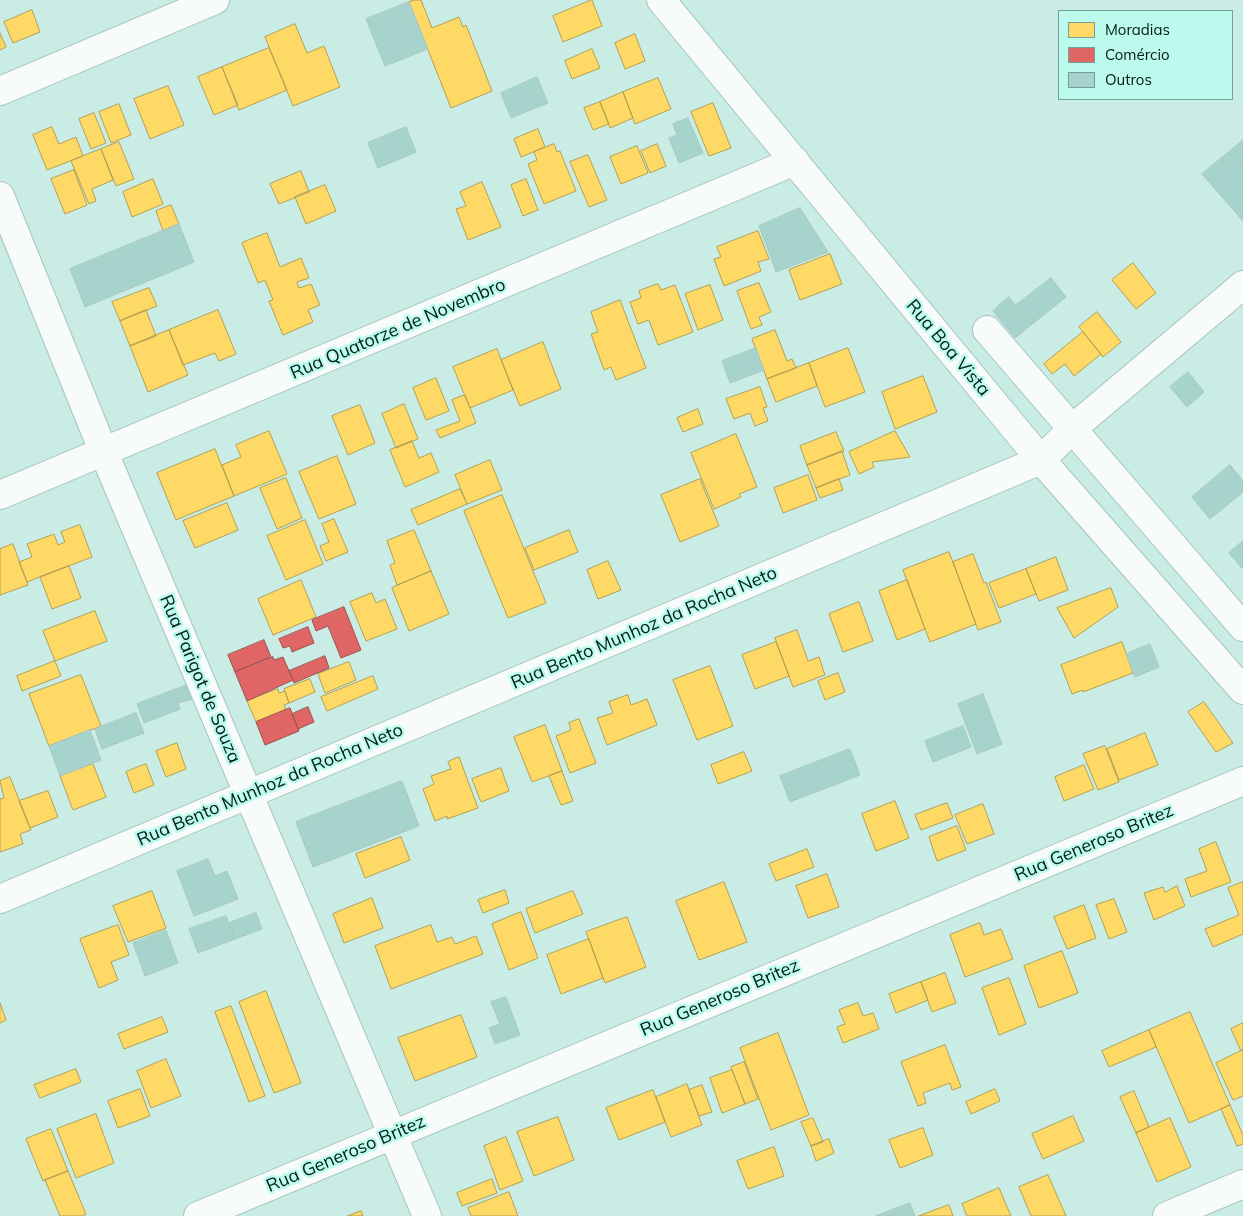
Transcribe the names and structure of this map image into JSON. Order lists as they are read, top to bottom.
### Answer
{
  "streets": {
    "street": [
      "Rua Quatorze de Novembro",
      "Rua Boa Vista",
      "Rua Bento Munhoz da Rocha Neto",
      "Rua Parigot de Souza",
      "Rua Generoso Britez"
    ]
  },
  "crossings": [
    ["Rua Quatorze de Novembro", "Rua Boa Vista"],
    ["Rua Quatorze de Novembro", "Rua Parigot de Souza"],
    ["Rua Boa Vista", "Rua Bento Munhoz da Rocha Neto"],
    ["Rua Bento Munhoz da Rocha Neto", "Rua Parigot de Souza"],
    ["Rua Parigot de Souza", "Rua Generoso Britez"]
  ],
  "legend": ["Moradias", "Comércio", "Outros"]
}
